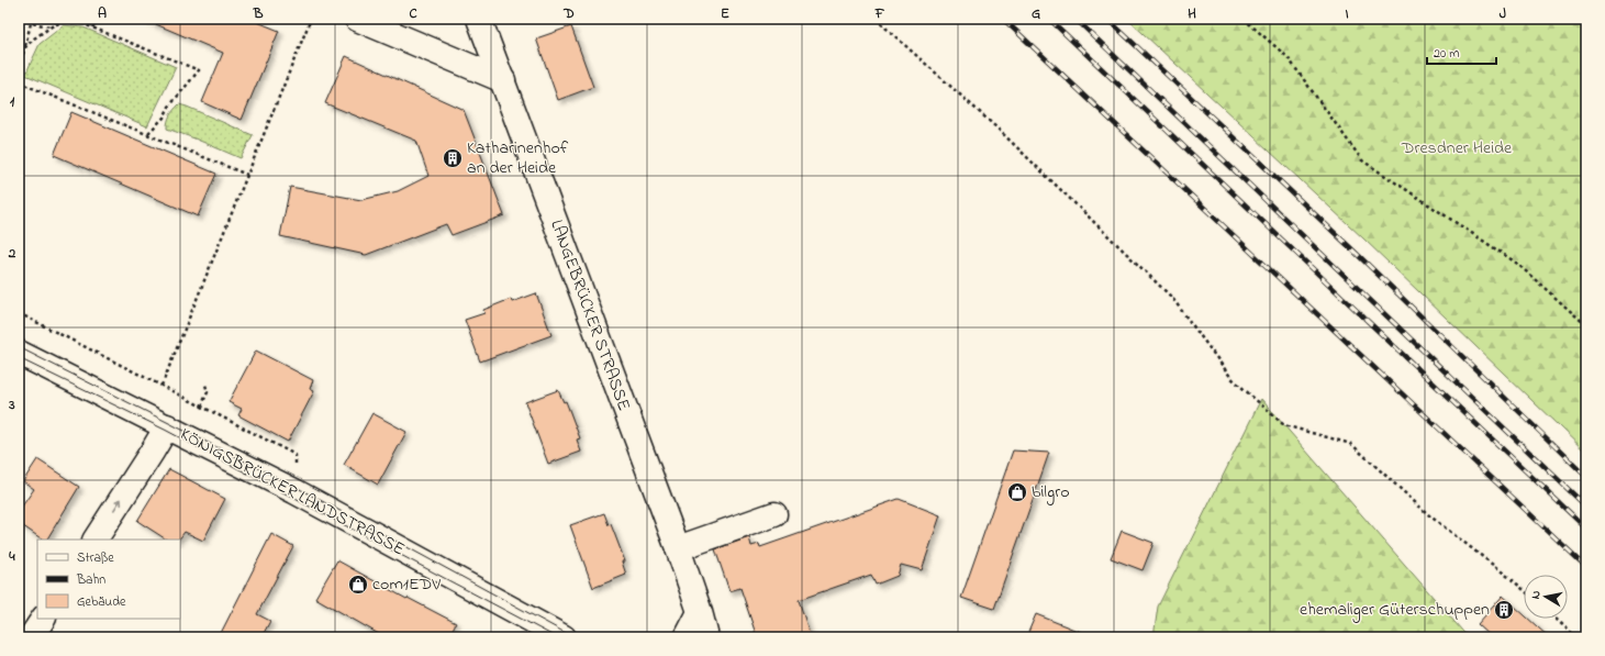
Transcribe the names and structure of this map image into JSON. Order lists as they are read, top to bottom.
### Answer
{
  "streets": {
    "main road": ["LANGEBRÜCKER STRASSE", "KÖNIGSBRÜCKER LANDSTRASSE"]
  },
  "parks": ["Dresdner Heide"],
  "places": {
    "building": ["Katharinenhof an der Heide", "ehemaliger Güterschuppen"],
    "shop": ["bilgro", "com1EDV"]
  },
  "legend": ["Straße", "Bahn", "Gebäude"],
  "scale_bar": "20 m",
  "north": "left",
  "grid": {
    "columns": [
      "A",
      "B",
      "C",
      "D",
      "E",
      "F",
      "G",
      "H",
      "I",
      "J"
    ],
    "rows": [
      "1",
      "2",
      "3",
      "4"
    ]
  }
}
